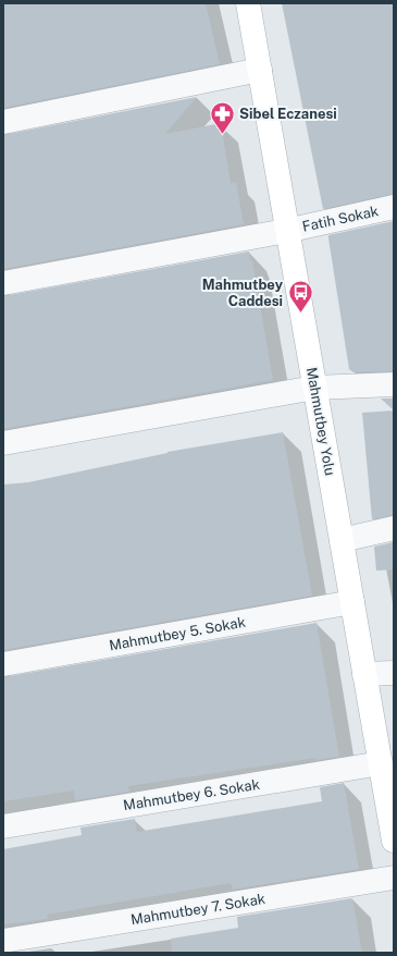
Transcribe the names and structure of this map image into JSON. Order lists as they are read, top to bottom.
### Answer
{
  "streets": {
    "main road": ["Mahmutbey Yolu"],
    "street": [
      "Fatih Sokak",
      "Mahmutbey 5. Sokak",
      "Mahmutbey 6. Sokak",
      "Mahmutbey 7. Sokak"
    ]
  },
  "crossings": [
    ["Fatih Sokak", "Mahmutbey Yolu"],
    ["Mahmutbey Yolu", "Mahmutbey 5. Sokak"],
    ["Mahmutbey Yolu", "Mahmutbey 6. Sokak"]
  ],
  "places": {
    "pharmacy": ["Sibel Eczanesi"],
    "bus stop": ["Mahmutbey Caddesi"]
  }
}
